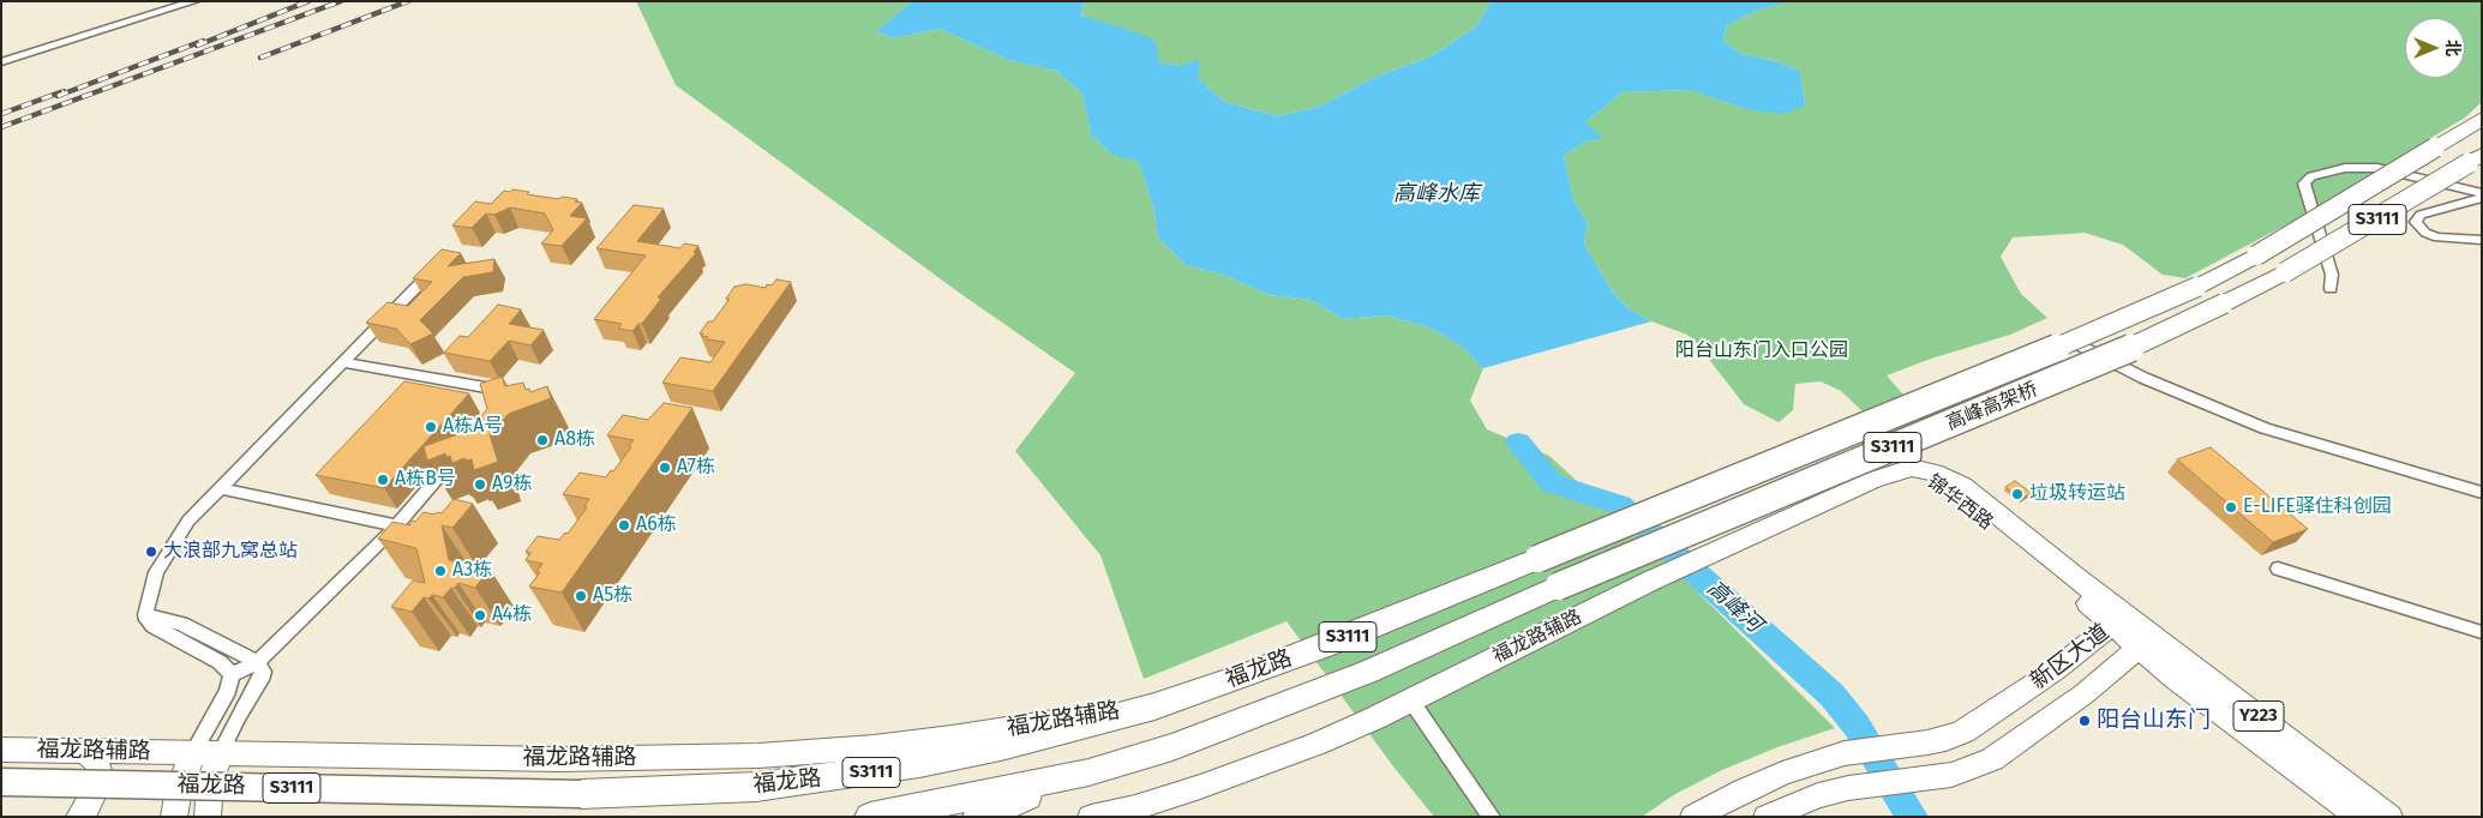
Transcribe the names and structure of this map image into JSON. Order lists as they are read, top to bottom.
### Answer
{
  "streets": {
    "highway": ["S3111", "高峰高架桥", "福龙路"],
    "main road": [
      "锦华西路",
      "福龙路辅路",
      "新区大道",
      "Y223"
    ]
  },
  "crossings": [
    ["高峰高架桥", "福龙路"],
    ["锦华西路", "福龙路辅路"],
    ["锦华西路", "新区大道"],
    ["福龙路辅路", "福龙路"]
  ],
  "water": ["高峰水库", "高峰河"],
  "parks": ["阳台山东门入口公园"],
  "places": [
    "A栋A号",
    "A8栋",
    "A7栋",
    "A栋B号",
    "A9栋",
    "垃圾转运站",
    "E-LIFE驿住科创园",
    "A6栋",
    "大浪部九窝总站",
    "A3栋",
    "A5栋",
    "A4栋",
    "阳台山东门"
  ],
  "north": "right"
}
